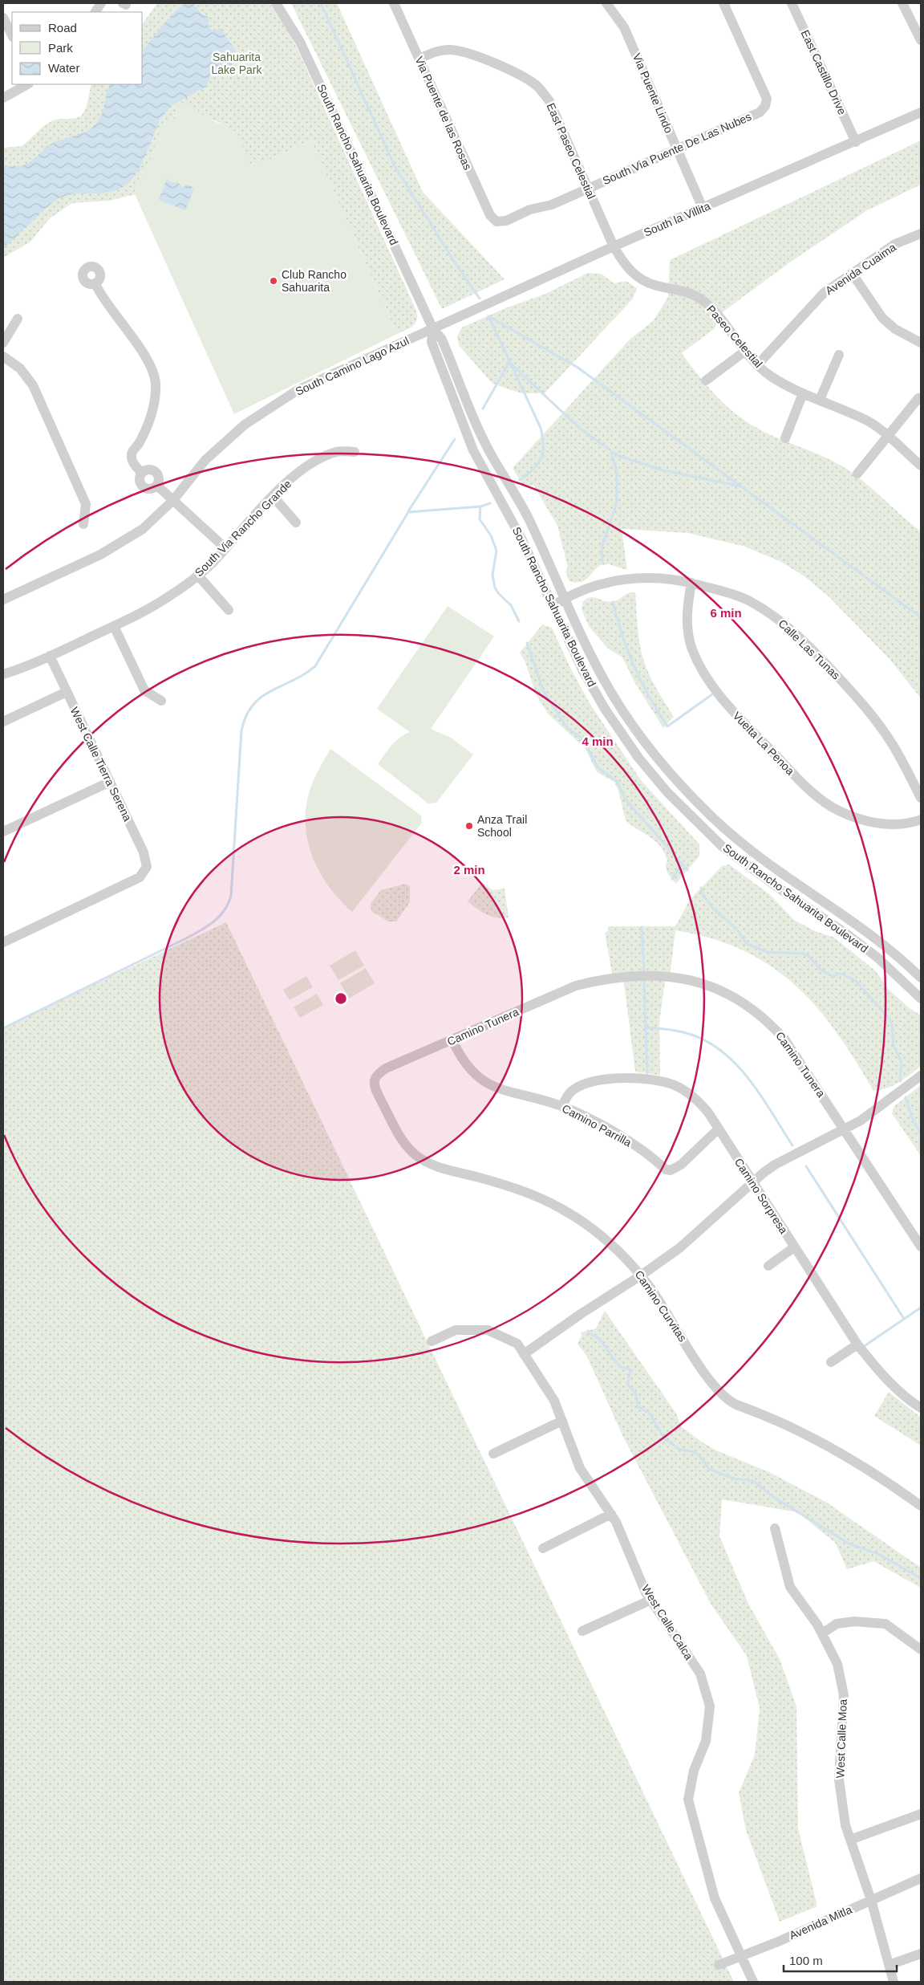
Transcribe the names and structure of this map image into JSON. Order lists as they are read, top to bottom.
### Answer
{
  "streets": {
    "street": [
      "East Castillo Drive",
      "Via Puente Lindo",
      "Via Puente de las Rosas",
      "South Via Puente De Las Nubes",
      "East Paseo Celestial",
      "South Rancho Sahuarita Boulevard",
      "South la Villita",
      "Avenida Cuaima",
      "Paseo Celestial",
      "South Camino Lago Azul",
      "South Via Rancho Grande",
      "Calle Las Tunas",
      "Vuelta La Penoa",
      "West Calle Tierra Serena",
      "Camino Tunera",
      "Camino Parrilla",
      "Camino Sorpresa",
      "Camino Curvitas",
      "West Calle Calca",
      "West Calle Moa",
      "Avenida Mitla"
    ]
  },
  "crossings": [
    ["East Castillo Drive", "South la Villita"],
    ["Via Puente Lindo", "South Via Puente De Las Nubes"],
    ["Via Puente Lindo", "South la Villita"],
    ["Via Puente de las Rosas", "South Via Puente De Las Nubes"],
    ["Via Puente de las Rosas", "East Paseo Celestial"],
    ["South Via Puente De Las Nubes", "East Paseo Celestial"],
    ["East Paseo Celestial", "South la Villita"],
    ["East Paseo Celestial", "Paseo Celestial"],
    ["South Rancho Sahuarita Boulevard", "South la Villita"],
    ["South Rancho Sahuarita Boulevard", "South Camino Lago Azul"],
    ["South Rancho Sahuarita Boulevard", "Calle Las Tunas"],
    ["South la Villita", "Paseo Celestial"],
    ["South la Villita", "South Camino Lago Azul"],
    ["Avenida Cuaima", "Paseo Celestial"],
    ["South Via Rancho Grande", "West Calle Tierra Serena"],
    ["Calle Las Tunas", "Vuelta La Penoa"],
    ["Camino Tunera", "Camino Parrilla"],
    ["Camino Tunera", "Camino Curvitas"],
    ["Camino Parrilla", "Camino Sorpresa"],
    ["West Calle Calca", "Avenida Mitla"],
    ["West Calle Moa", "Avenida Mitla"]
  ],
  "parks": ["Sahuarita Lake Park"],
  "places": ["Club Rancho Sahuarita", "Anza Trail School"],
  "legend": ["Road", "Park", "Water"],
  "scale_bar": "100 m",
  "rings": ["6 min", "4 min", "2 min"]
}
